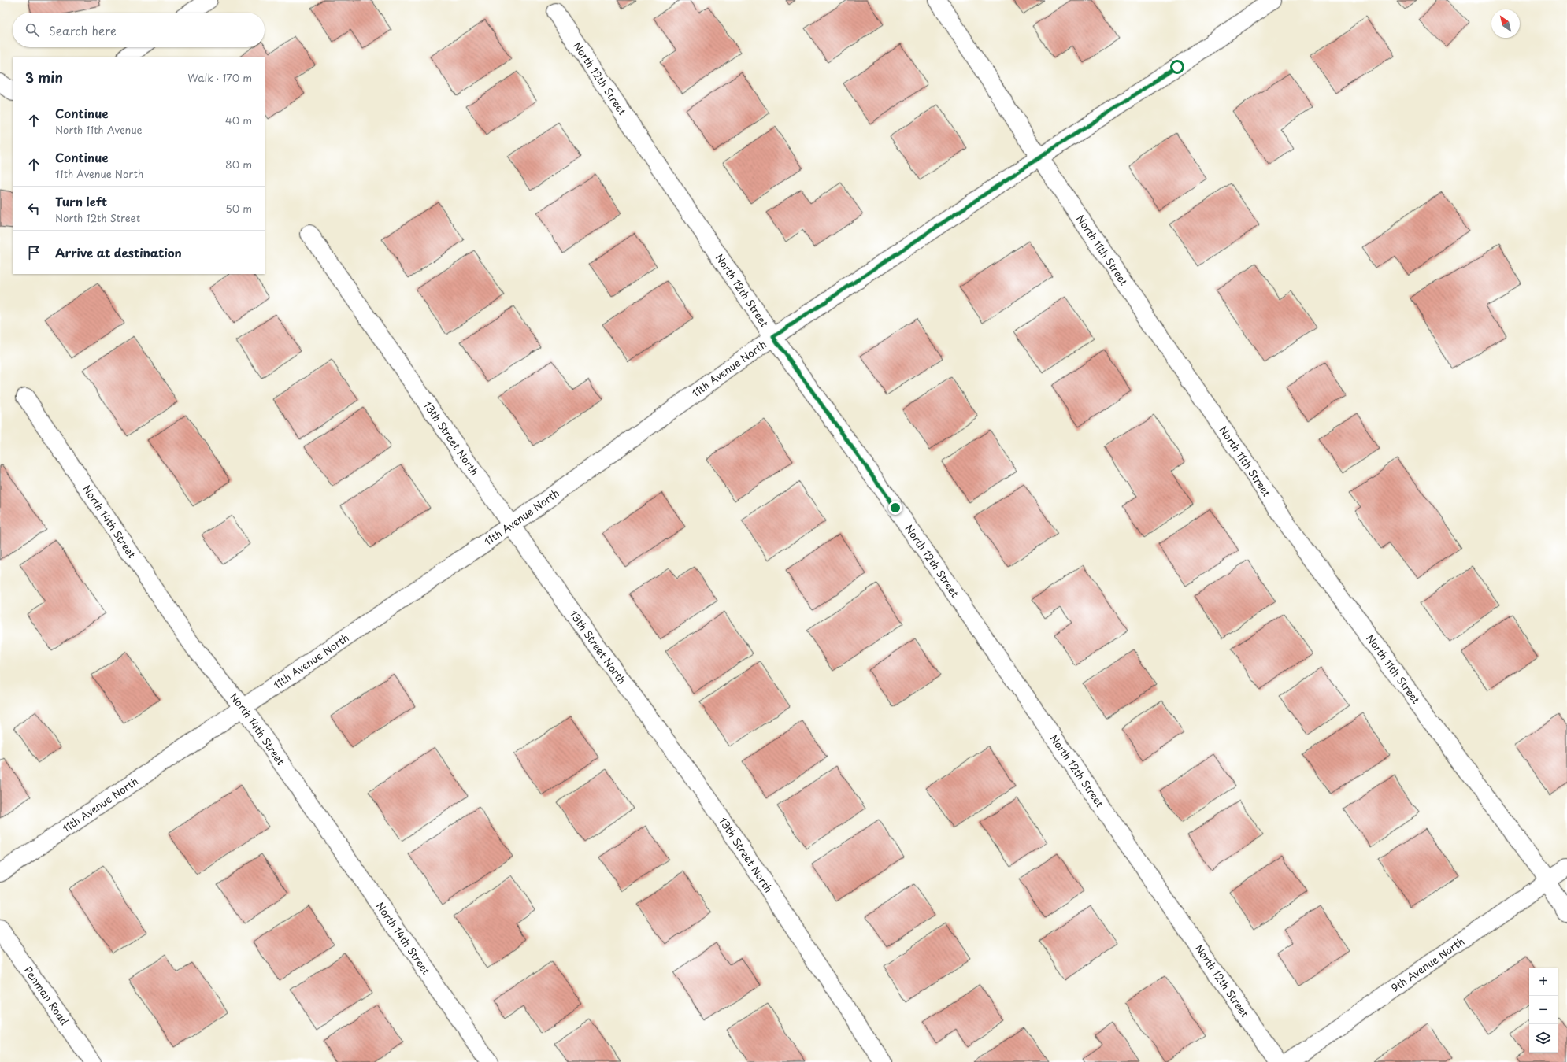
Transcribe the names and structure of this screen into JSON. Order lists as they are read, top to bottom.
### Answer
{
  "streets": {
    "street": [
      "North 12th Street",
      "North 11th Street",
      "11th Avenue North",
      "13th Street North",
      "North 14th Street",
      "9th Avenue North",
      "Penman Road"
    ]
  },
  "crossings": [
    ["North 12th Street", "11th Avenue North"],
    ["North 11th Street", "11th Avenue North"],
    ["North 11th Street", "9th Avenue North"],
    ["11th Avenue North", "13th Street North"],
    ["11th Avenue North", "North 14th Street"]
  ],
  "north": "top left",
  "page": {
    "search": "Search here",
    "heading": ["3 min", "Walk · 170 m"],
    "list": [
      ["Continue", "North 11th Avenue", "40 m"],
      ["Continue", "11th Avenue North", "80 m"],
      ["Turn left", "North 12th Street", "50 m"],
      "Arrive at destination"
    ],
    "map_buttons": ["+", "−"]
  }
}
